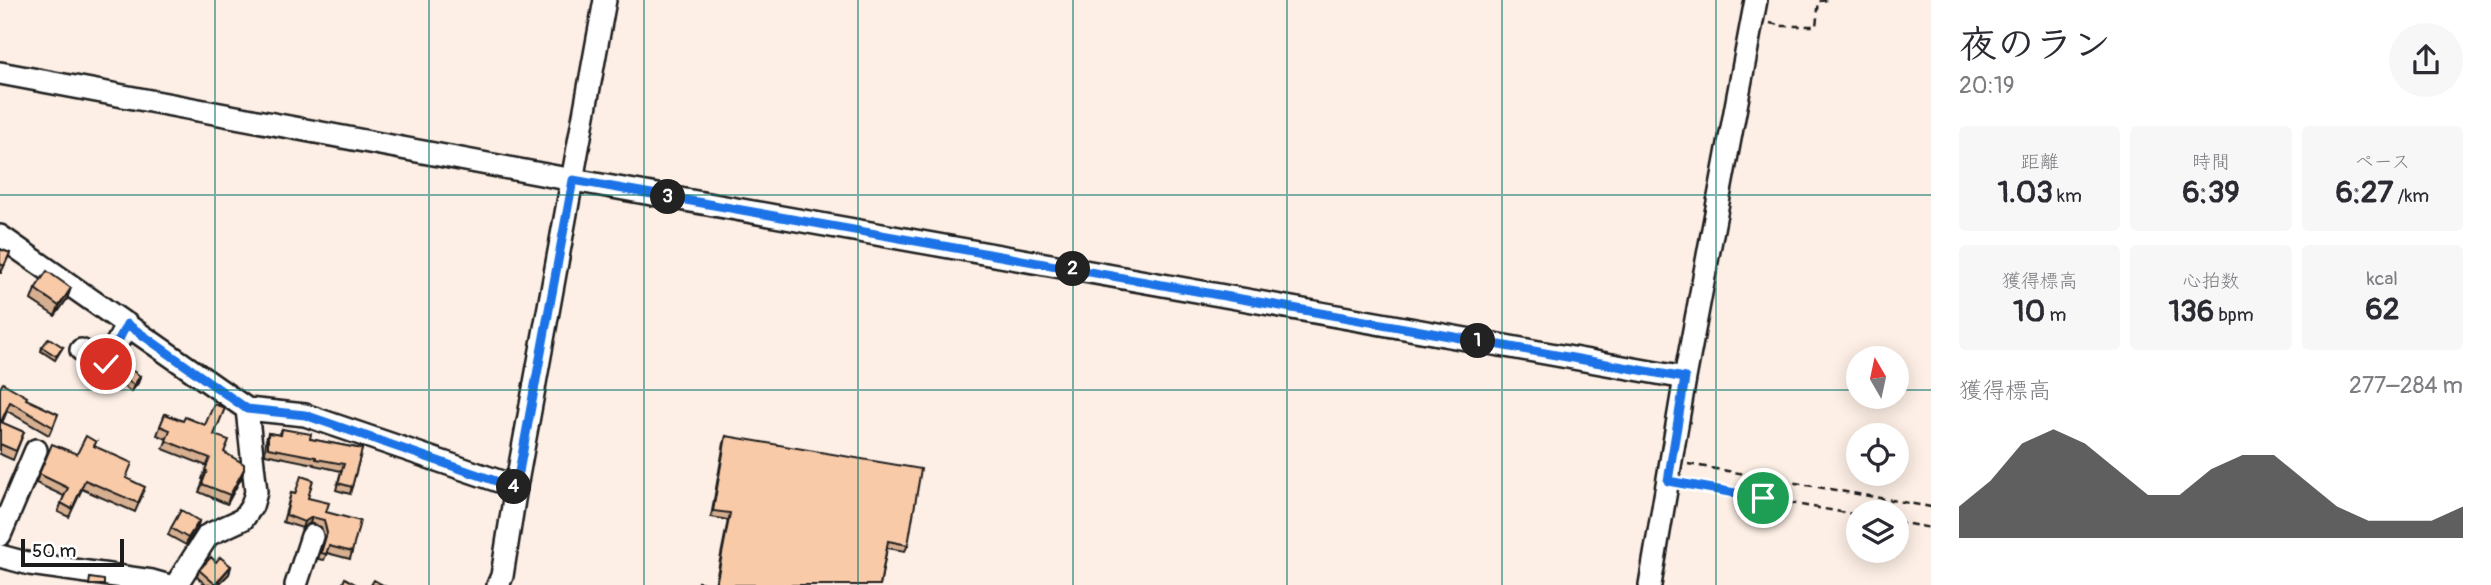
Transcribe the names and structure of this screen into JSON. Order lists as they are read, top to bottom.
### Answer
{
  "scale_bar": "50 m",
  "north": "top",
  "page": {
    "heading": ["夜のラン", "20:19"],
    "stats": [
      ["距離", "1.03 km"],
      ["時間", "6:39"],
      ["ペース", "6:27 /km"],
      ["獲得標高", "10 m"],
      ["心拍数", "136 bpm"],
      ["kcal", "62"]
    ],
    "pins": [
      "3",
      "2",
      "1",
      "4"
    ],
    "chart": ["獲得標高", "277–284 m"],
    "scale": "50 m"
  }
}
